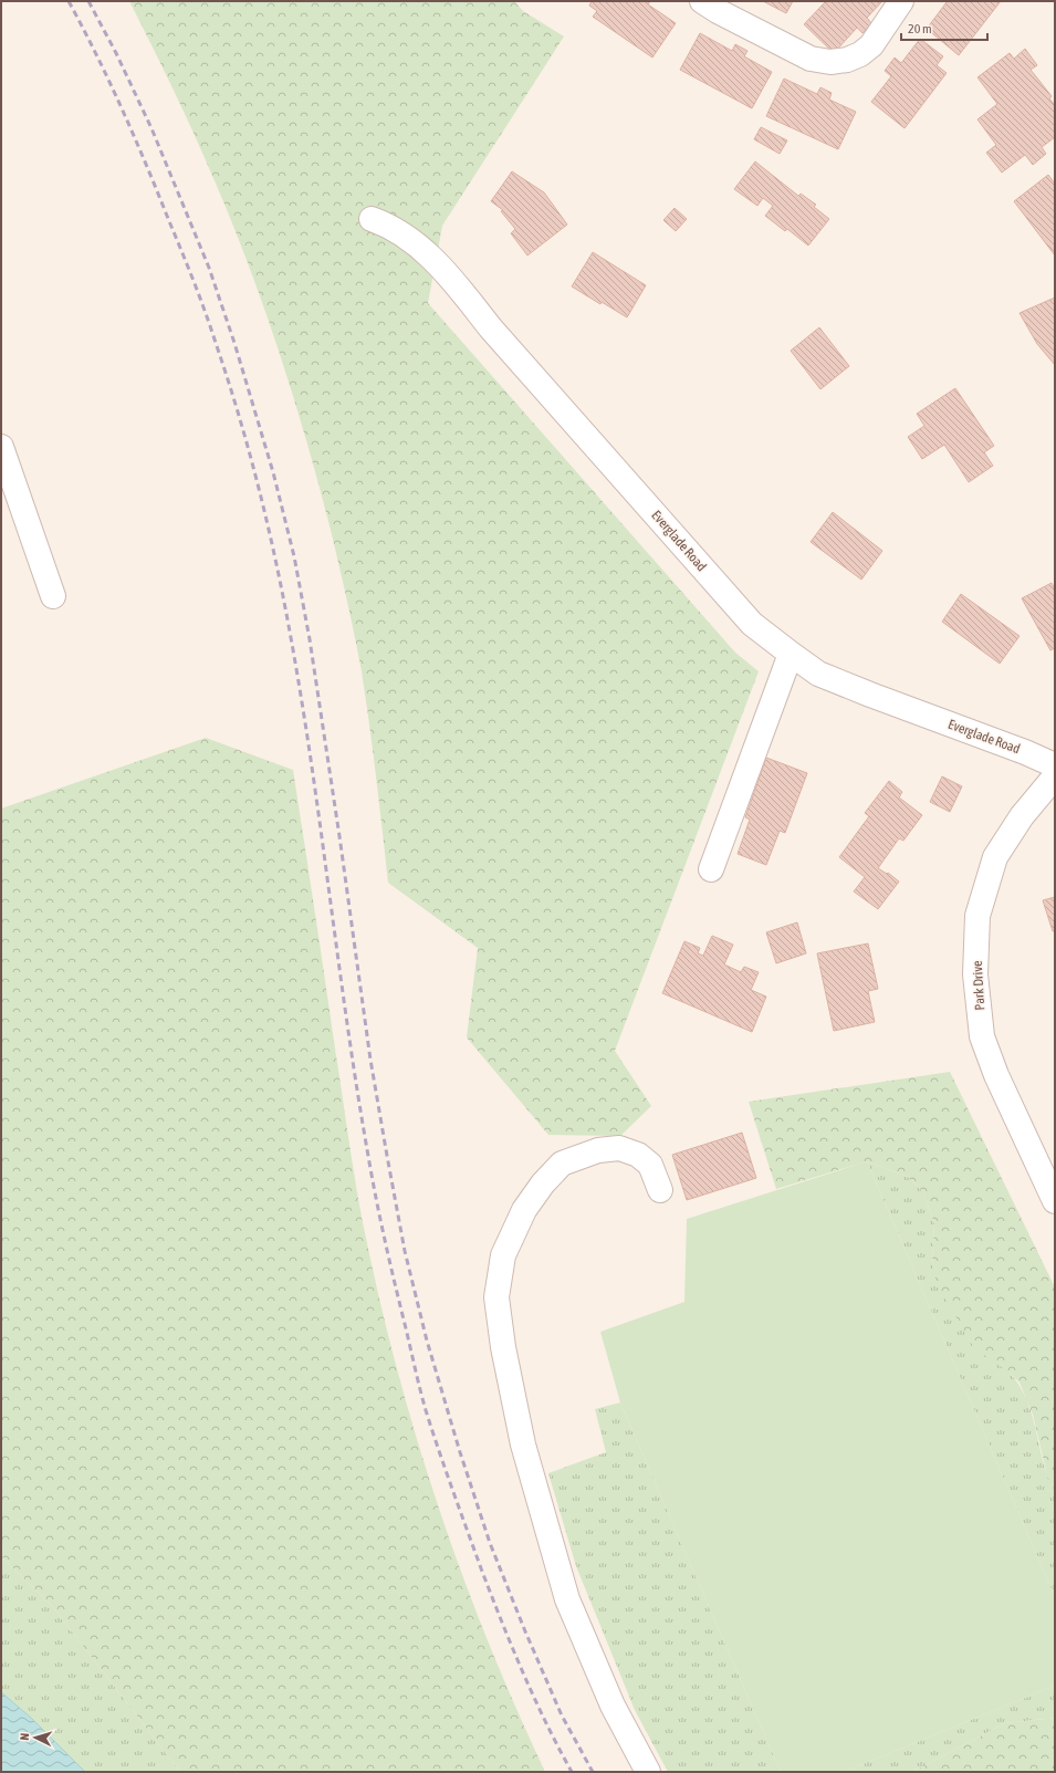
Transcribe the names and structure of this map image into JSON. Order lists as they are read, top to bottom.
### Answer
{
  "streets": {
    "street": ["Everglade Road", "Park Drive"]
  },
  "scale_bar": "20 m",
  "north": "left"
}
